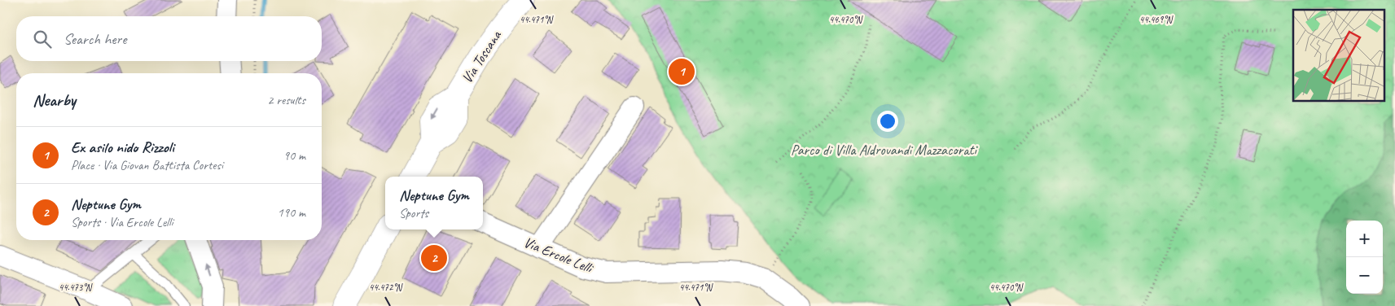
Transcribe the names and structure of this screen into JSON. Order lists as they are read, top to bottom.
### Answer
{
  "streets": {
    "main road": ["Via Toscana"],
    "street": ["Via Ercole Lelli"]
  },
  "parks": ["Parco di Villa Aldrovandi Mazzacorati"],
  "page": {
    "search": "Search here",
    "pins": ["1", "2"],
    "heading": ["Nearby", "2 results"],
    "list": [
      {
        "mark": "1",
        "name": "Ex asilo nido Rizzoli",
        "note": "Place · Via Giovan Battista Cortesi",
        "value": "90 m"
      },
      {
        "mark": "2",
        "name": "Neptune Gym",
        "note": "Sports · Via Ercole Lelli",
        "value": "190 m"
      }
    ],
    "popup": ["Neptune Gym", "Sports"],
    "map_buttons": ["+", "−"]
  },
  "coordinates": [
    "44.471°N",
    "44.470°N",
    "44.469°N",
    "44.473°N",
    "44.472°N"
  ]
}
